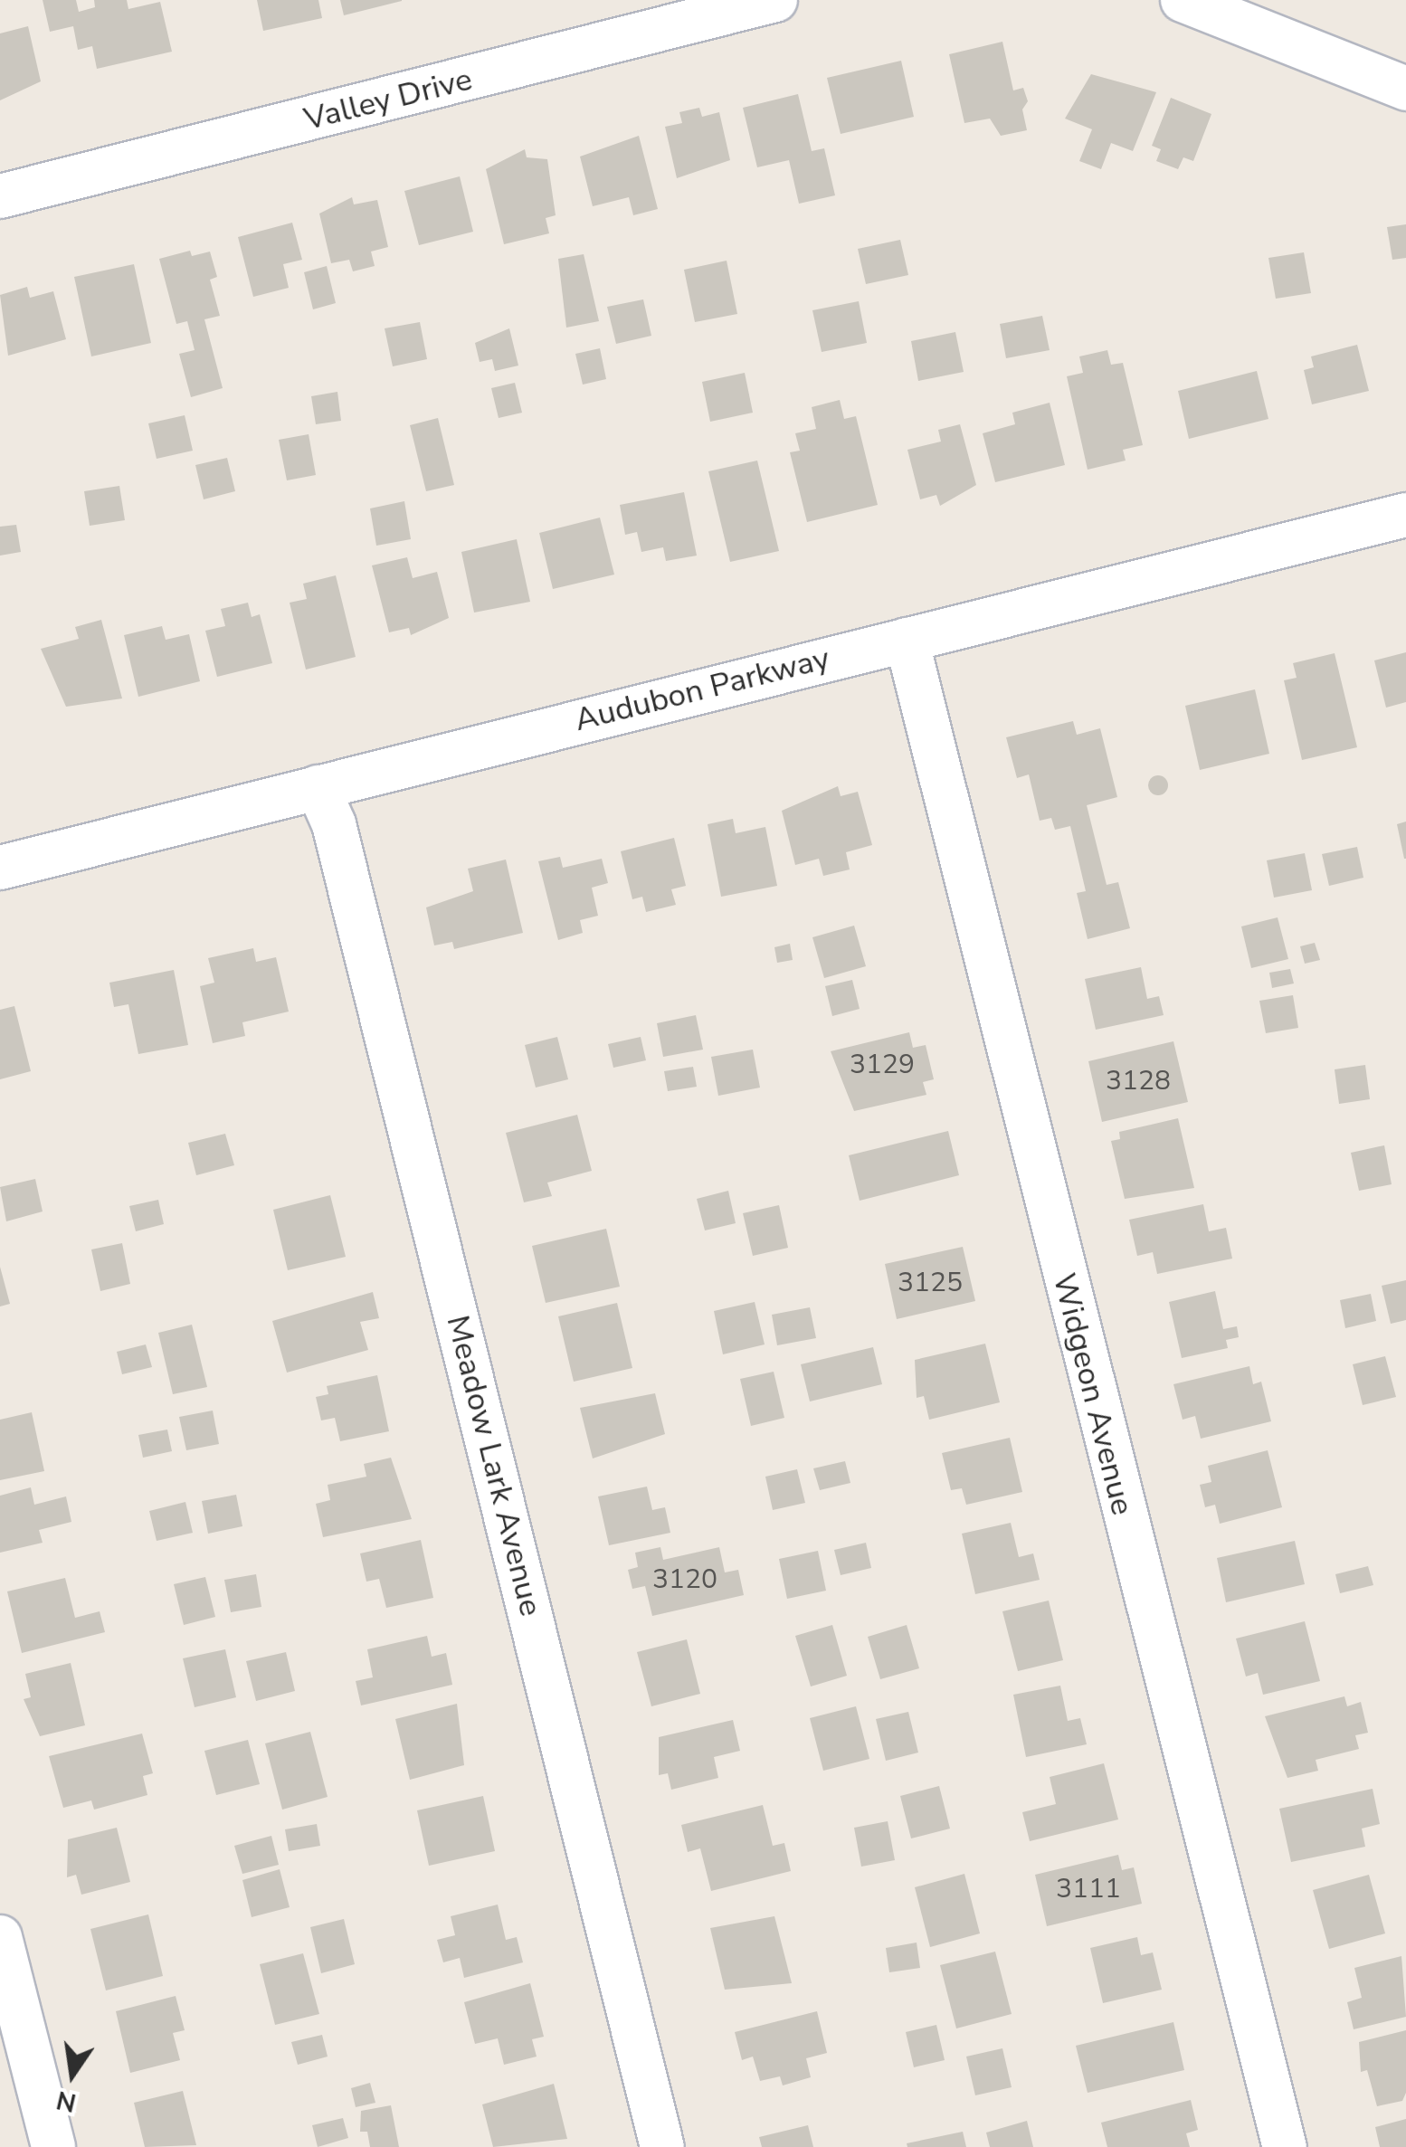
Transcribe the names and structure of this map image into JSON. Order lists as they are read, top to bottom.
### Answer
{
  "streets": {
    "street": [
      "Valley Drive",
      "Audubon Parkway",
      "Widgeon Avenue",
      "Meadow Lark Avenue"
    ]
  },
  "crossings": [
    ["Audubon Parkway", "Widgeon Avenue"],
    ["Audubon Parkway", "Meadow Lark Avenue"]
  ],
  "house_numbers": [
    "3129",
    "3128",
    "3125",
    "3120",
    "3111"
  ],
  "north": "bottom"
}
